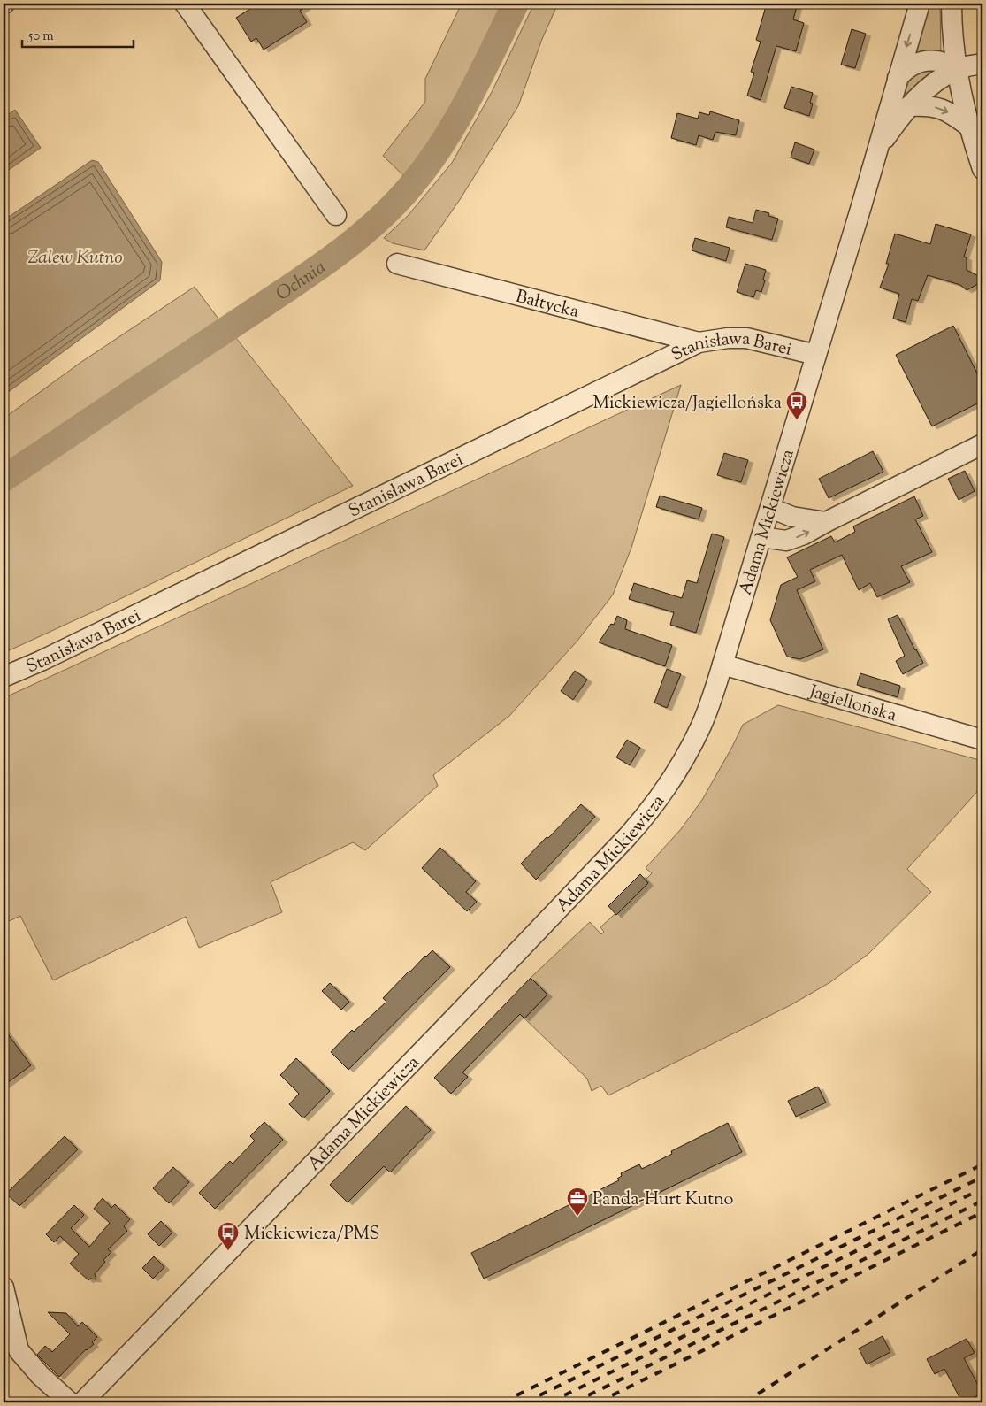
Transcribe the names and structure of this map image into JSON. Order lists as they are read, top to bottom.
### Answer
{
  "streets": {
    "street": [
      "Bałtycka",
      "Stanisława Barei",
      "Adama Mickiewicza",
      "Jagiellońska"
    ]
  },
  "crossings": [
    ["Bałtycka", "Stanisława Barei"],
    ["Stanisława Barei", "Adama Mickiewicza"],
    ["Adama Mickiewicza", "Jagiellońska"]
  ],
  "water": ["Zalew Kutno", "Ochnia"],
  "places": {
    "bus stop": ["Mickiewicza/Jagiellońska", "Mickiewicza/PMS"],
    "office": ["Panda-Hurt Kutno"]
  },
  "scale_bar": "50 m"
}
